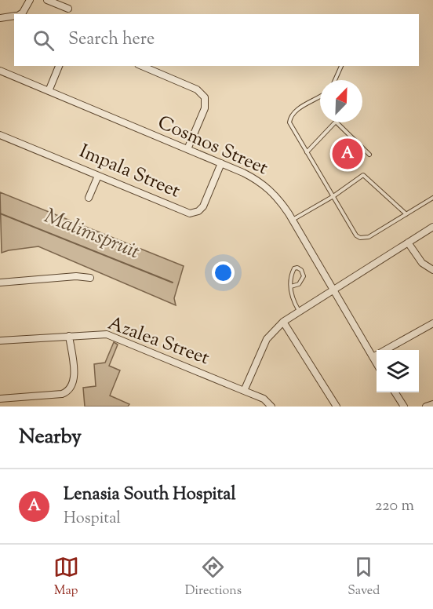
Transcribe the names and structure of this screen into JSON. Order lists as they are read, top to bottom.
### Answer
{
  "streets": {
    "street": ["Cosmos Street", "Impala Street", "Azalea Street"]
  },
  "crossings": [
    ["Cosmos Street", "Impala Street"]
  ],
  "water": ["Malimspruit"],
  "north": "top right",
  "page": {
    "search": "Search here",
    "pins": "A",
    "heading": "Nearby",
    "list": [
      {
        "mark": "A",
        "name": "Lenasia South Hospital",
        "note": "Hospital",
        "value": "220 m"
      }
    ],
    "nav": ["Map", "Directions", "Saved"]
  }
}
